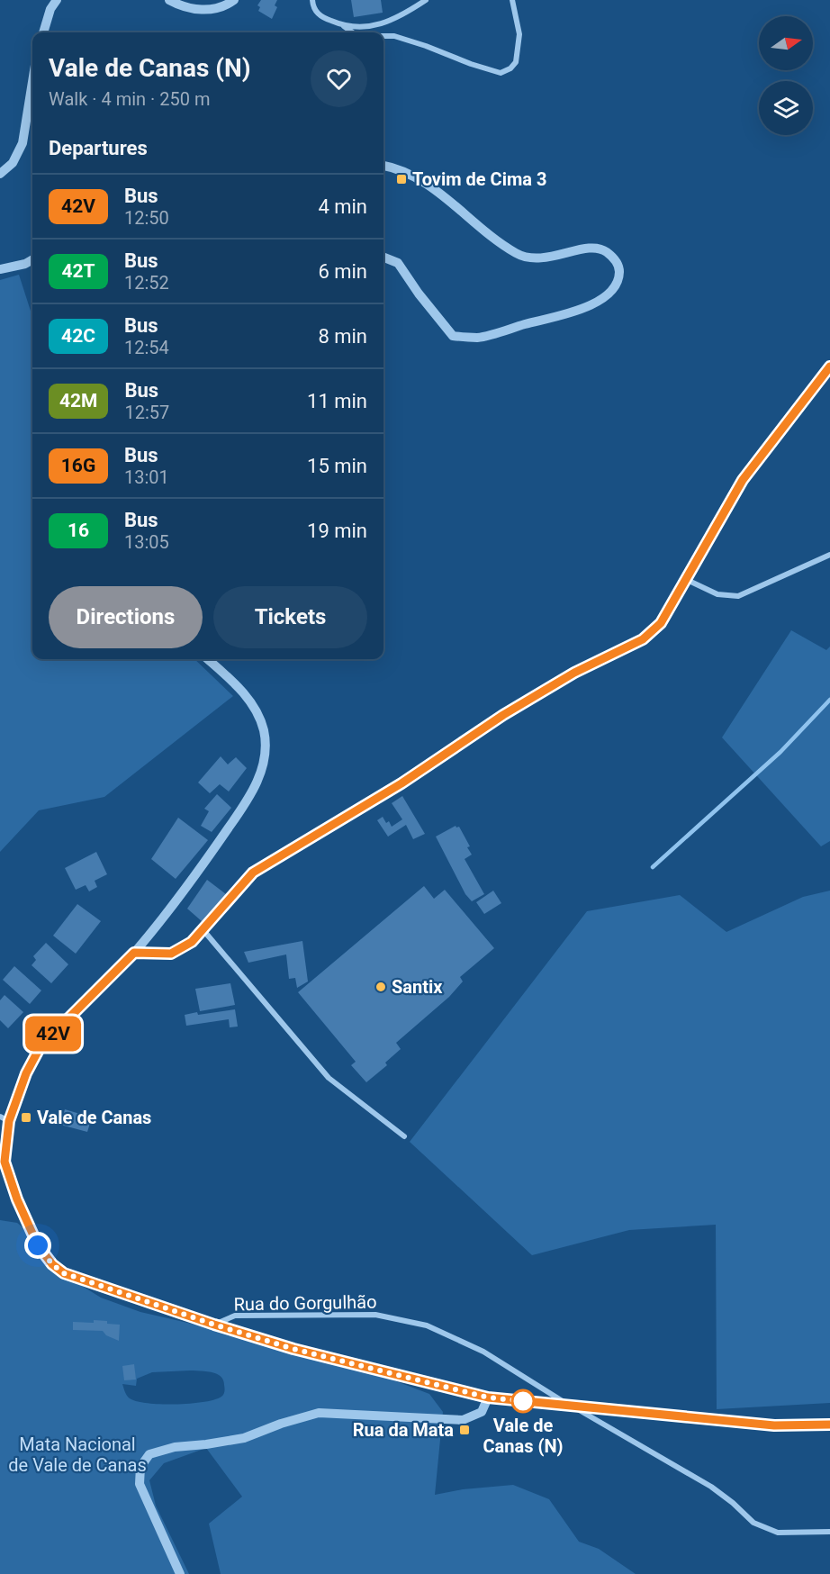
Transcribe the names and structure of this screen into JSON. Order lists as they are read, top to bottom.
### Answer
{
  "streets": {
    "street": ["Rua do Gorgulhão"]
  },
  "parks": ["Mata Nacional de Vale de Canas"],
  "places": {
    "transit": ["Tovim de Cima 3", "Vale de Canas", "Rua da Mata"],
    "other": ["Santix", "Vale de Canas (N)"]
  },
  "lines": ["bus line 42V"],
  "north": "right",
  "page": {
    "on_map": "42V",
    "heading": [
      ["Vale de Canas (N)", "Walk · 4 min · 250 m"],
      "Departures"
    ],
    "list": [
      {
        "mark": "42V",
        "name": "Bus",
        "note": "12:50",
        "value": "4 min"
      },
      {
        "mark": "42T",
        "name": "Bus",
        "note": "12:52",
        "value": "6 min"
      },
      {
        "mark": "42C",
        "name": "Bus",
        "note": "12:54",
        "value": "8 min"
      },
      {
        "mark": "42M",
        "name": "Bus",
        "note": "12:57",
        "value": "11 min"
      },
      {
        "mark": "16G",
        "name": "Bus",
        "note": "13:01",
        "value": "15 min"
      },
      {
        "mark": "16",
        "name": "Bus",
        "note": "13:05",
        "value": "19 min"
      }
    ],
    "buttons": ["Directions", "Tickets"]
  }
}
